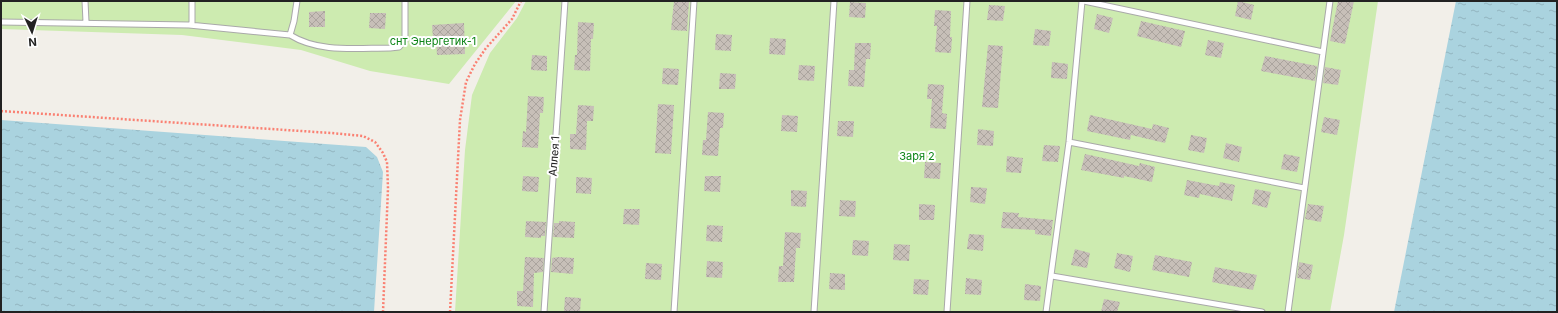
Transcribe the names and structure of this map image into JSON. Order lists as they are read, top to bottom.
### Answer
{
  "streets": {
    "lane": ["Аллея 1"]
  },
  "parks": ["снт Энергетик-1", "Заря 2"],
  "north": "bottom"
}
